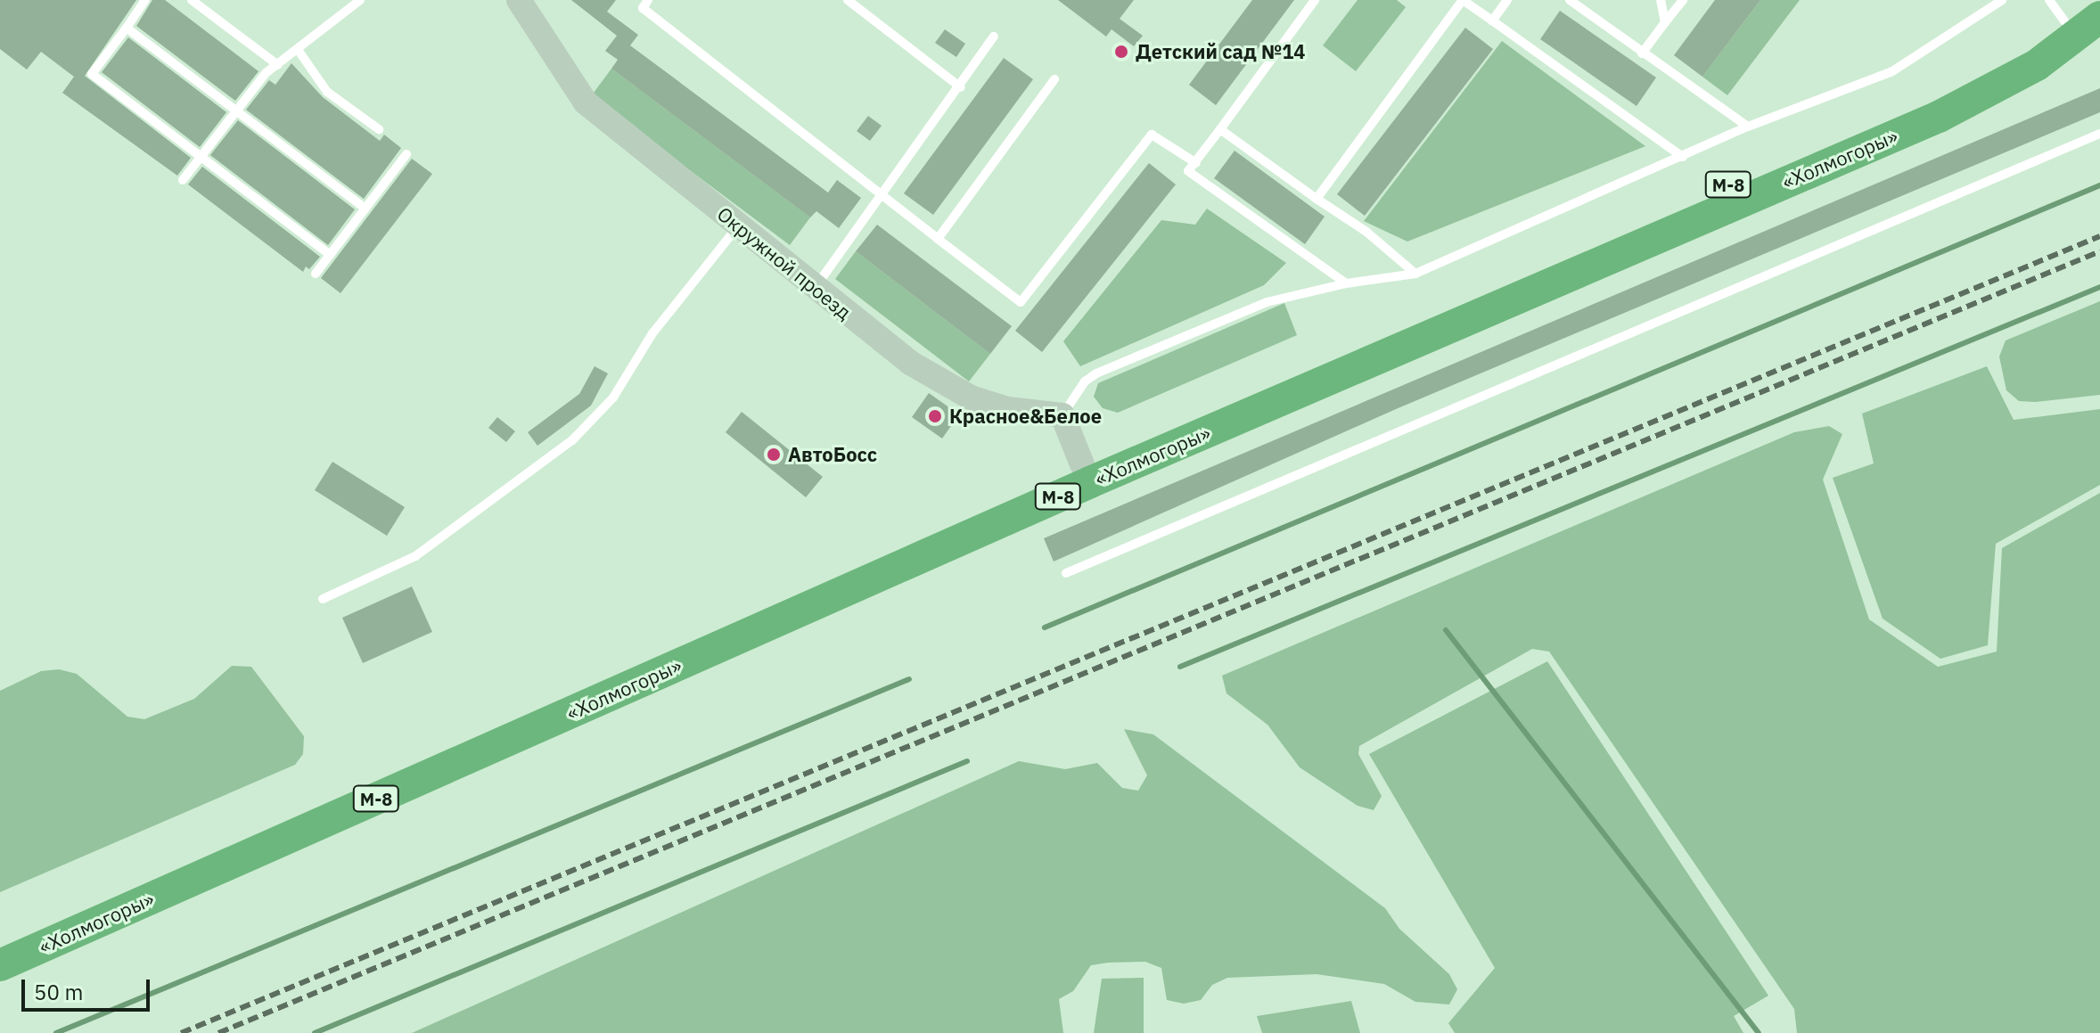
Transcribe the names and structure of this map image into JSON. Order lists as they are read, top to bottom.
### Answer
{
  "streets": {
    "highway": ["«Холмогоры»", "М-8"],
    "street": ["Окружной проезд"]
  },
  "places": ["Детский сад №14", "Красное&Белое", "АвтоБосс"],
  "scale_bar": "50 m"
}
